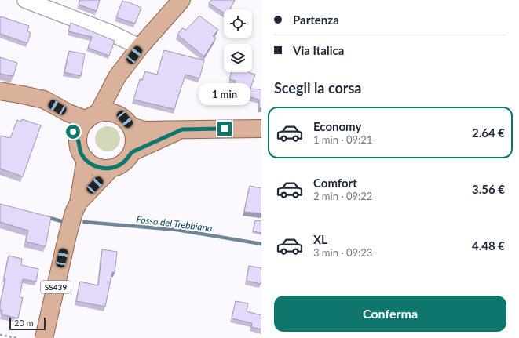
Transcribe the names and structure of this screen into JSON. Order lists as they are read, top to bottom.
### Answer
{
  "streets": {
    "main road": ["SS439"]
  },
  "water": ["Fosso del Trebbiano"],
  "scale_bar": "20 m",
  "page": {
    "banner": ["Partenza", "Via Italica"],
    "heading": "Scegli la corsa",
    "bubble": "1 min",
    "list": [
      {
        "name": "Economy",
        "note": "1 min · 09:21",
        "value": "2.64 €"
      },
      {
        "name": "Comfort",
        "note": "2 min · 09:22",
        "value": "3.56 €"
      },
      {
        "name": "XL",
        "note": "3 min · 09:23",
        "value": "4.48 €"
      }
    ],
    "buttons": "Conferma",
    "scale": "20 m"
  }
}
